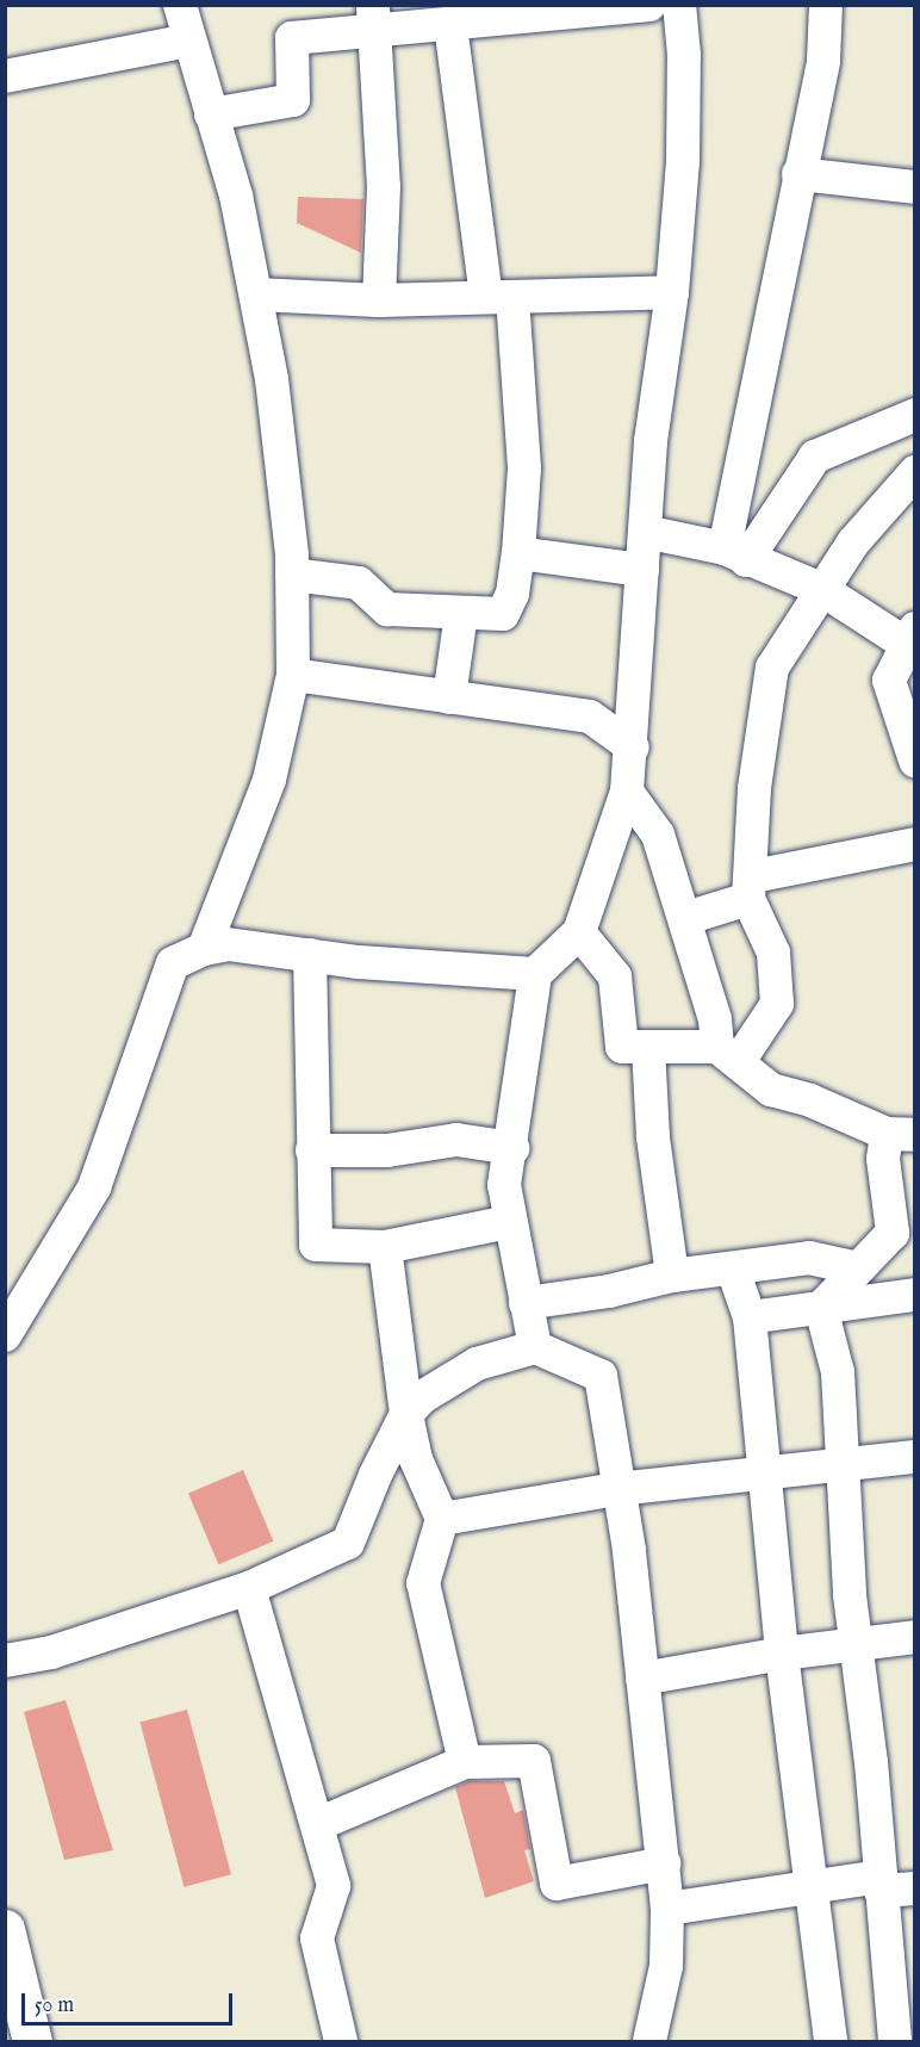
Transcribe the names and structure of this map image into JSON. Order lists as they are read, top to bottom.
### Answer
{
  "scale_bar": "50 m"
}
